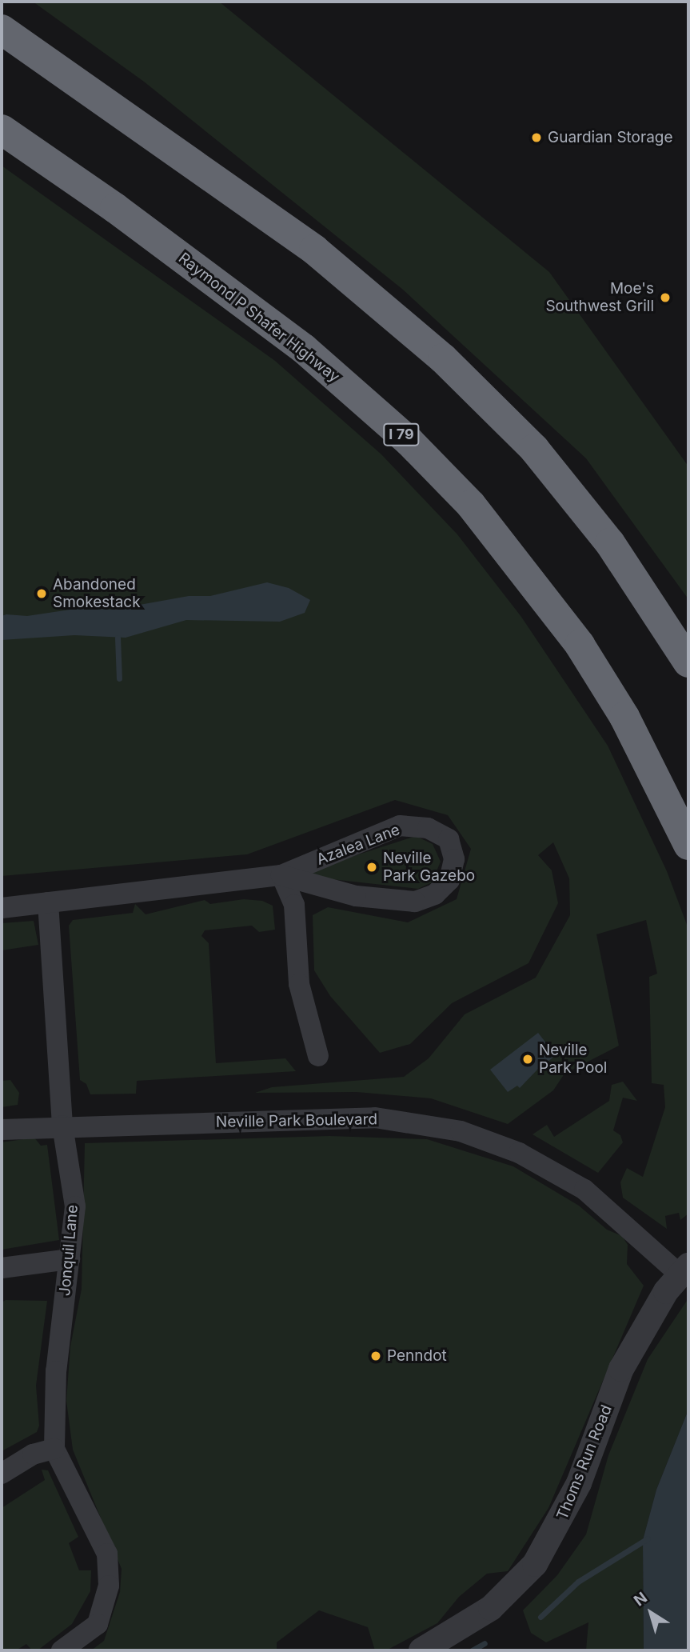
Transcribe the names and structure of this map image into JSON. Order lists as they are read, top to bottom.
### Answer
{
  "streets": {
    "highway": ["Raymond P Shafer Highway", "I 79"],
    "street": [
      "Azalea Lane",
      "Neville Park Boulevard",
      "Jonquil Lane",
      "Thoms Run Road"
    ]
  },
  "crossings": [
    ["Azalea Lane", "Jonquil Lane"],
    ["Neville Park Boulevard", "Jonquil Lane"],
    ["Neville Park Boulevard", "Thoms Run Road"]
  ],
  "places": [
    "Guardian Storage",
    "Moe's Southwest Grill",
    "Abandoned Smokestack",
    "Neville Park Gazebo",
    "Neville Park Pool",
    "Penndot"
  ],
  "north": "top left"
}
